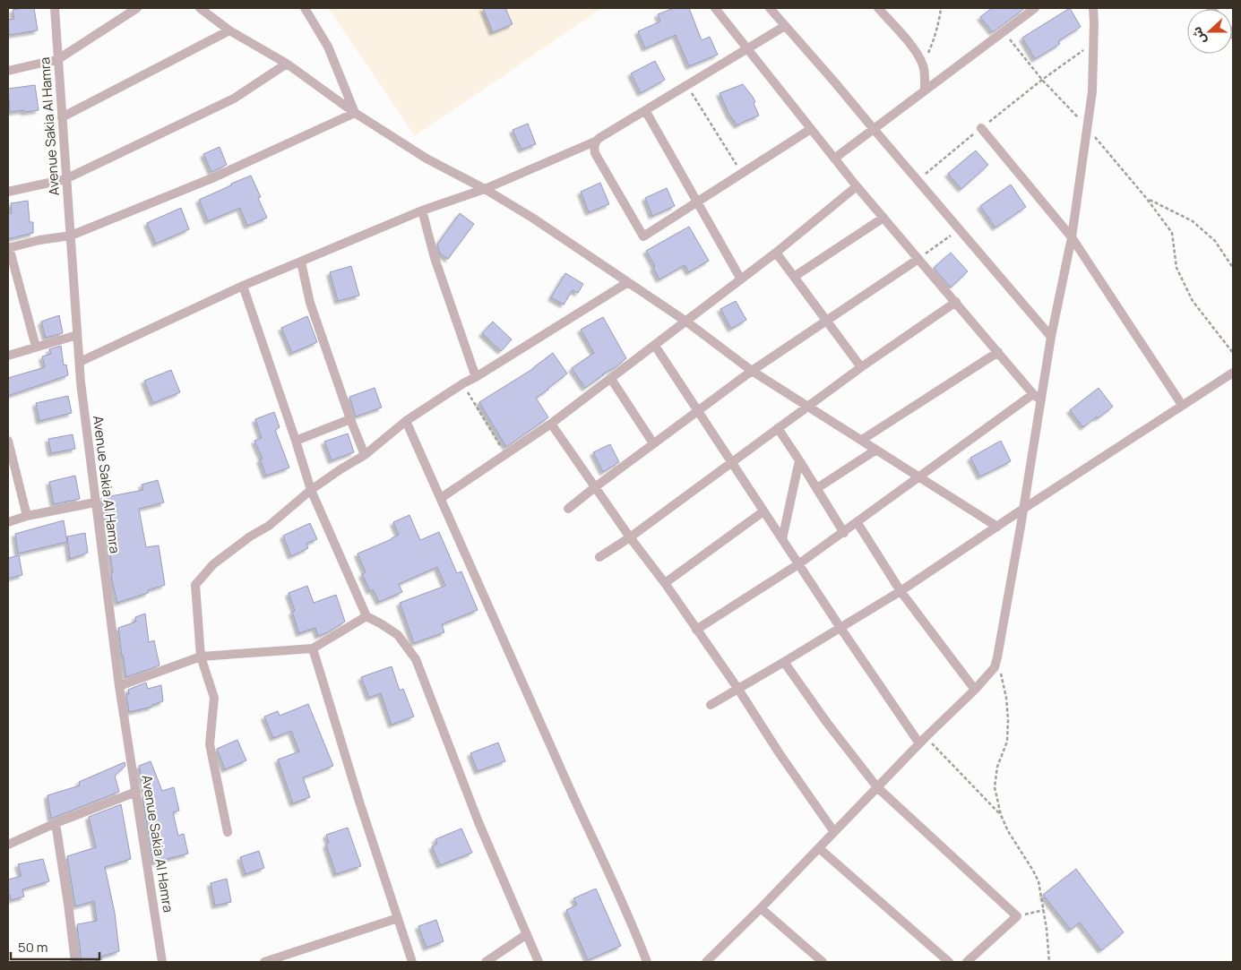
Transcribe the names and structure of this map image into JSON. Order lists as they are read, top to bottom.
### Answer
{
  "streets": {
    "street": ["Avenue Sakia Al Hamra"]
  },
  "scale_bar": "50 m",
  "north": "left"
}
